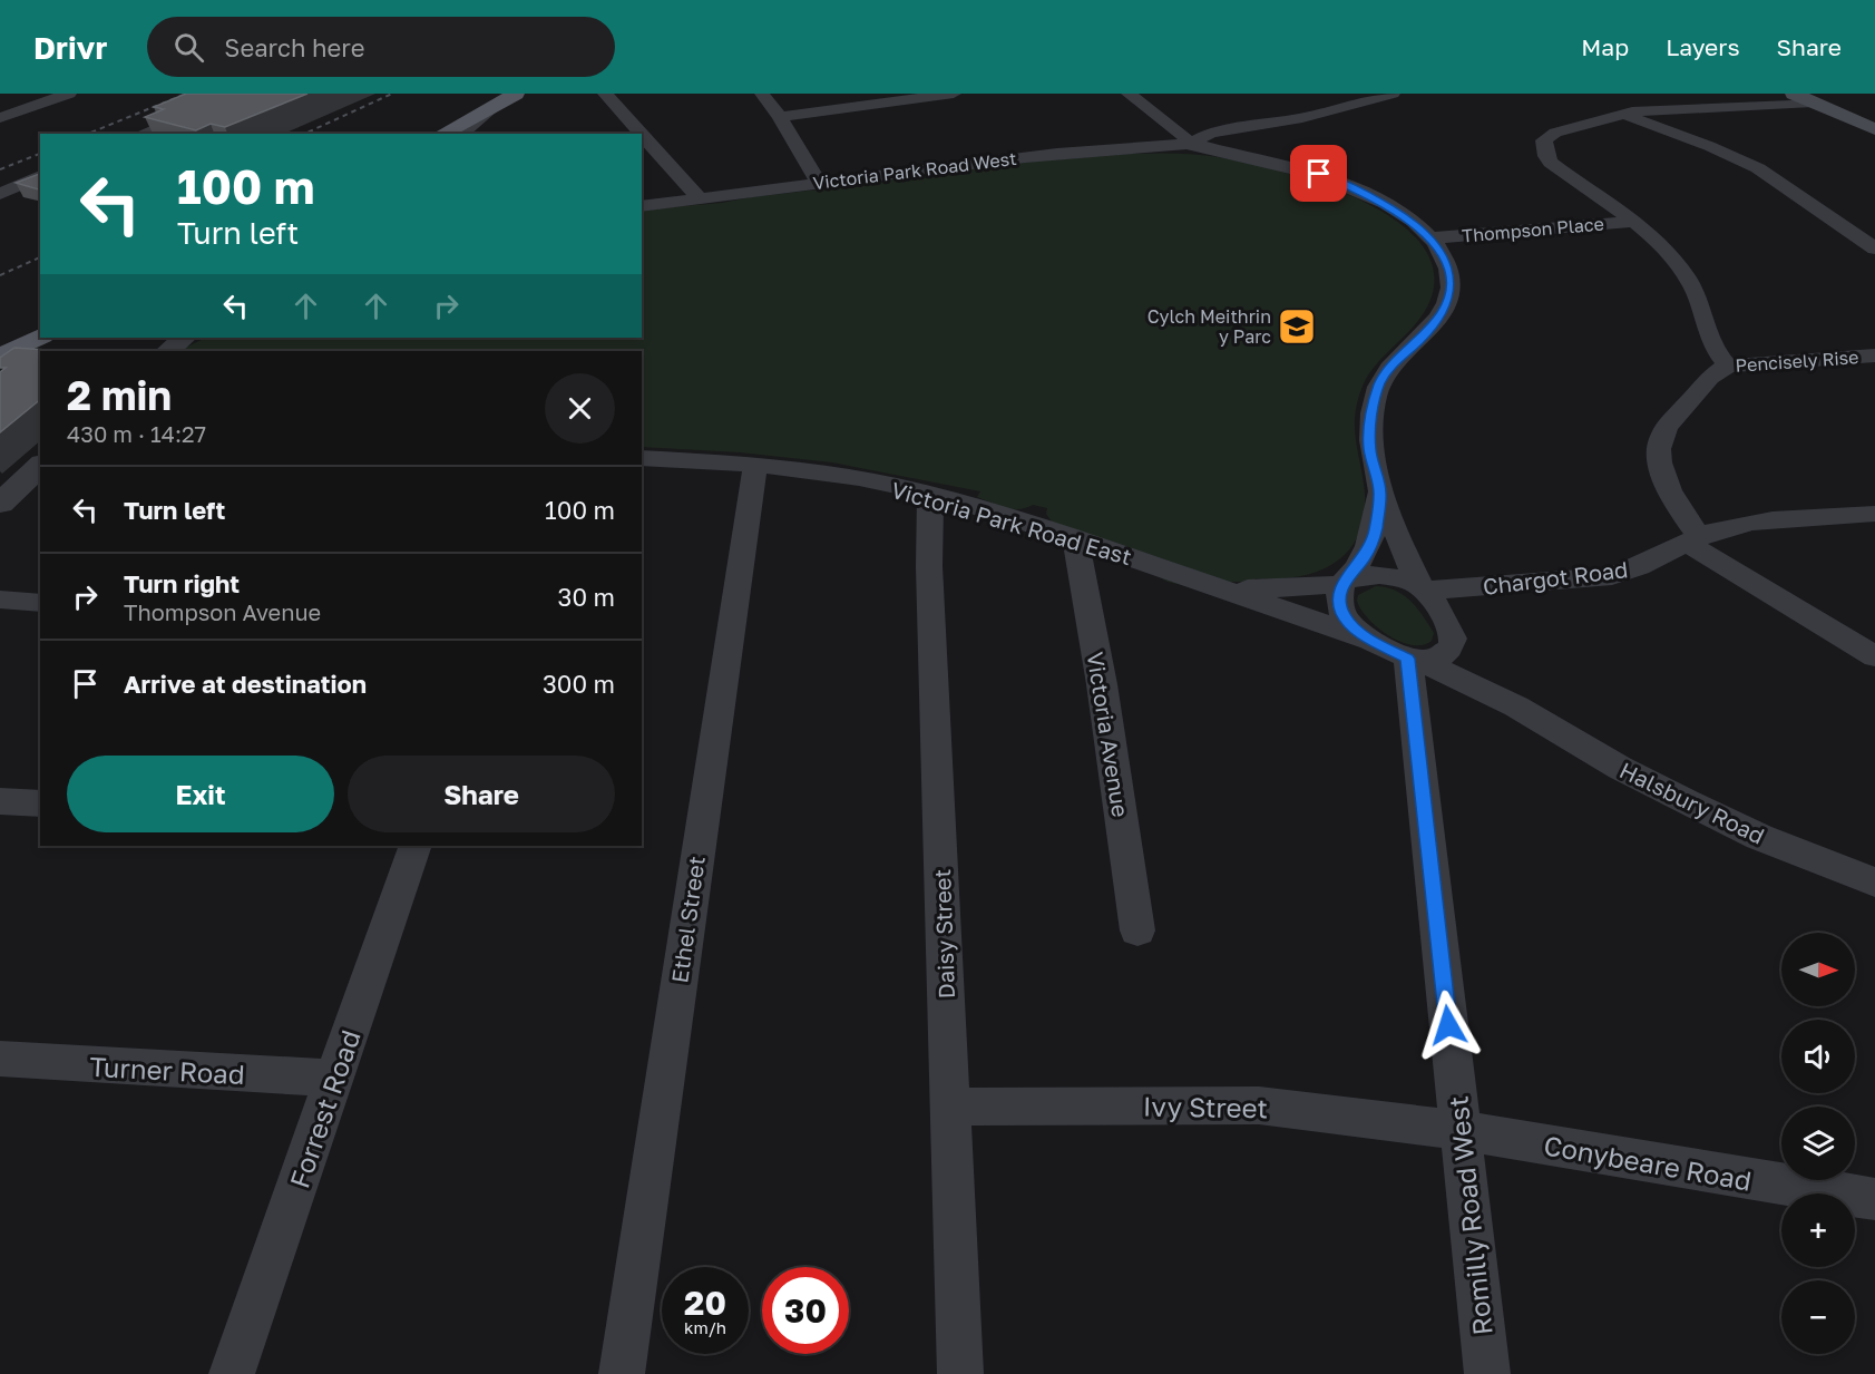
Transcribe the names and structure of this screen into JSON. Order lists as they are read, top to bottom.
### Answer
{
  "streets": {
    "street": [
      "Victoria Park Road West",
      "Thompson Place",
      "Pencisely Rise",
      "Victoria Park Road East",
      "Chargot Road",
      "Victoria Avenue",
      "Halsbury Road",
      "Ethel Street",
      "Daisy Street",
      "Turner Road",
      "Ivy Street",
      "Forrest Road",
      "Conybeare Road",
      "Romilly Road West"
    ]
  },
  "crossings": [
    ["Pencisely Rise", "Chargot Road"],
    ["Victoria Park Road East", "Chargot Road"],
    ["Victoria Park Road East", "Victoria Avenue"],
    ["Victoria Park Road East", "Halsbury Road"],
    ["Victoria Park Road East", "Ethel Street"],
    ["Victoria Park Road East", "Daisy Street"],
    ["Halsbury Road", "Romilly Road West"],
    ["Daisy Street", "Ivy Street"],
    ["Turner Road", "Forrest Road"],
    ["Ivy Street", "Conybeare Road"],
    ["Ivy Street", "Romilly Road West"],
    ["Conybeare Road", "Romilly Road West"]
  ],
  "places": {
    "school or university": ["Cylch Meithrin y Parc"]
  },
  "north": "right",
  "page": {
    "header": "Drivr",
    "search": "Search here",
    "nav": ["Map", "Layers", "Share"],
    "turn": ["100 m", "Turn left"],
    "heading": ["2 min", "430 m · 14:27"],
    "list": [
      {
        "name": "Turn left",
        "value": "100 m"
      },
      {
        "name": "Turn right",
        "note": "Thompson Avenue",
        "value": "30 m"
      },
      {
        "name": "Arrive at destination",
        "value": "300 m"
      }
    ],
    "buttons": ["Exit", "Share"],
    "map_buttons": ["+", "−"],
    "speed": "20 km/h",
    "limit": "30"
  }
}
